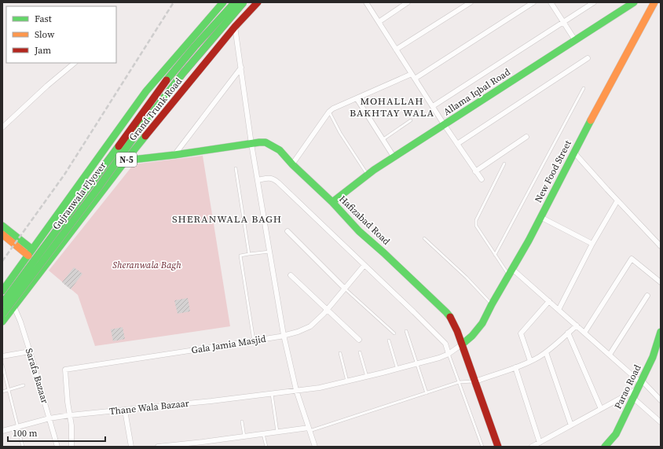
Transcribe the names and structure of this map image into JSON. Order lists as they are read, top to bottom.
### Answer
{
  "streets": {
    "main road": [
      "Allama Iqbal Road",
      "Grand Trunk Road",
      "N-5",
      "New Food Street",
      "Gujranwala Flyover",
      "Hafizabad Road",
      "Parao Road"
    ],
    "street": ["Gala Jamia Masjid", "Sarafa Bazaar", "Thane Wala Bazaar"]
  },
  "crossings": [
    ["Allama Iqbal Road", "Hafizabad Road"],
    ["Grand Trunk Road", "Hafizabad Road"],
    ["Grand Trunk Road", "Sarafa Bazaar"],
    ["New Food Street", "Hafizabad Road"],
    ["New Food Street", "Thane Wala Bazaar"],
    ["Hafizabad Road", "Thane Wala Bazaar"],
    ["Gala Jamia Masjid", "Thane Wala Bazaar"],
    ["Sarafa Bazaar", "Thane Wala Bazaar"]
  ],
  "districts": ["MOHALLAH BAKHTAY WALA", "SHERANWALA BAGH"],
  "parks": ["Sheranwala Bagh"],
  "legend": ["Fast", "Slow", "Jam"],
  "scale_bar": "100 m"
}
